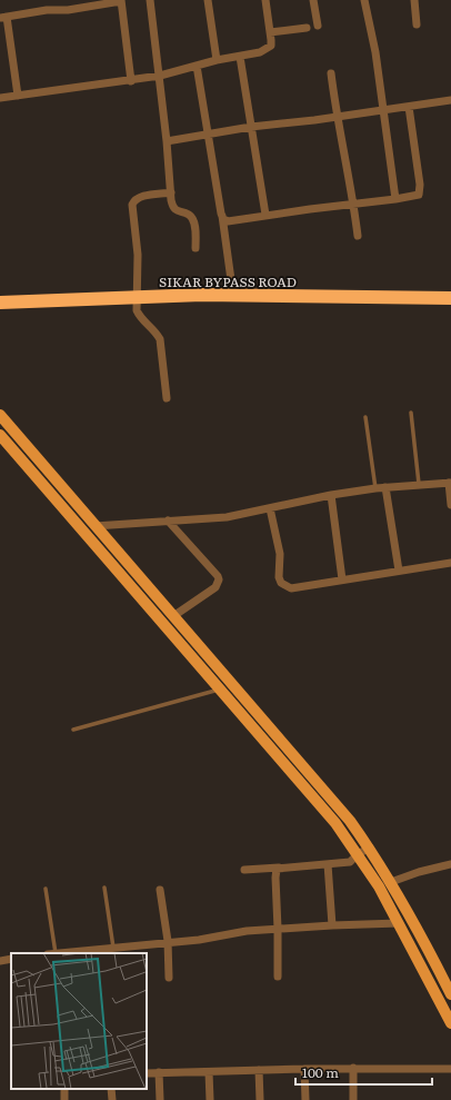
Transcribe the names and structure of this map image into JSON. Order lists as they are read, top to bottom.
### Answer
{
  "streets": {
    "highway": ["SIKAR BYPASS ROAD"]
  },
  "scale_bar": "100 m"
}
